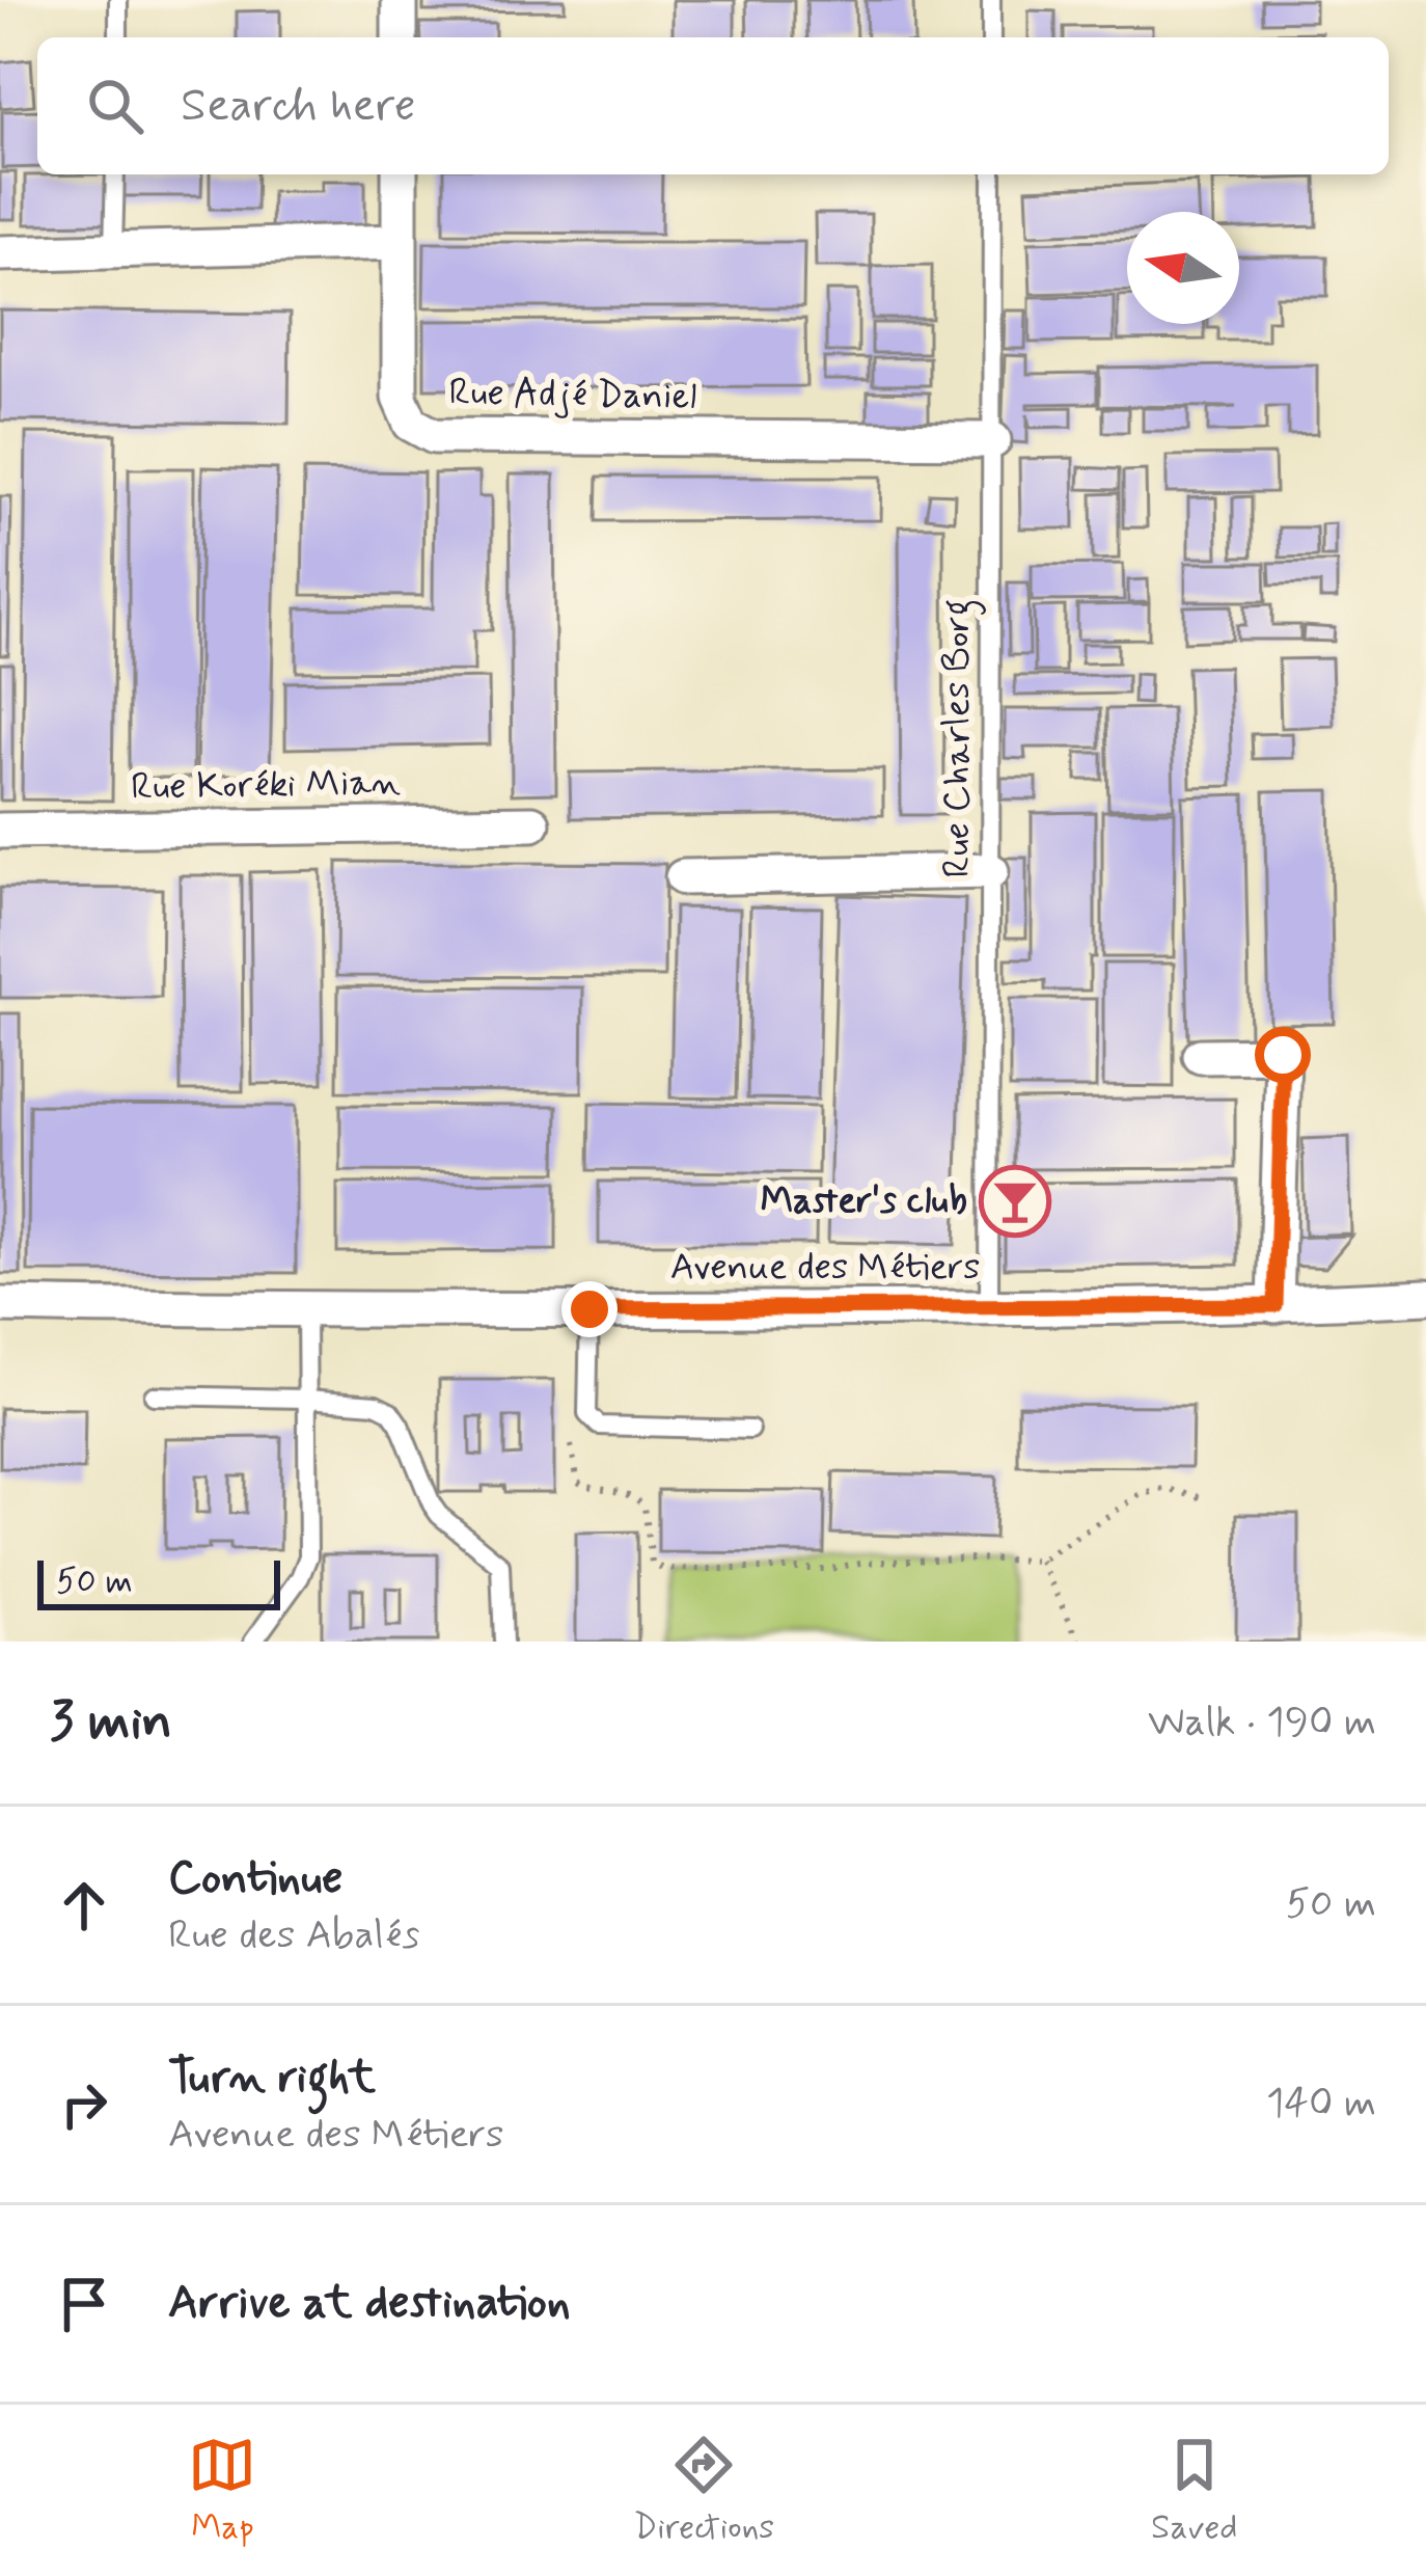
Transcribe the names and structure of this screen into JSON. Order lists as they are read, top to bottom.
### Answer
{
  "streets": {
    "street": ["Rue Adjé Daniel", "Rue Koréki Mian", "Avenue des Métiers"],
    "lane": ["Rue Charles Borg"]
  },
  "crossings": [
    ["Rue Adjé Daniel", "Rue Charles Borg"],
    ["Rue Charles Borg", "Avenue des Métiers"]
  ],
  "places": {
    "bar": ["Master's club"]
  },
  "scale_bar": "50 m",
  "north": "left",
  "page": {
    "search": "Search here",
    "scale": "50 m",
    "heading": ["3 min", "Walk · 190 m"],
    "list": [
      ["Continue", "Rue des Abalés", "50 m"],
      ["Turn right", "Avenue des Métiers", "140 m"],
      "Arrive at destination"
    ],
    "nav": ["Map", "Directions", "Saved"]
  }
}
